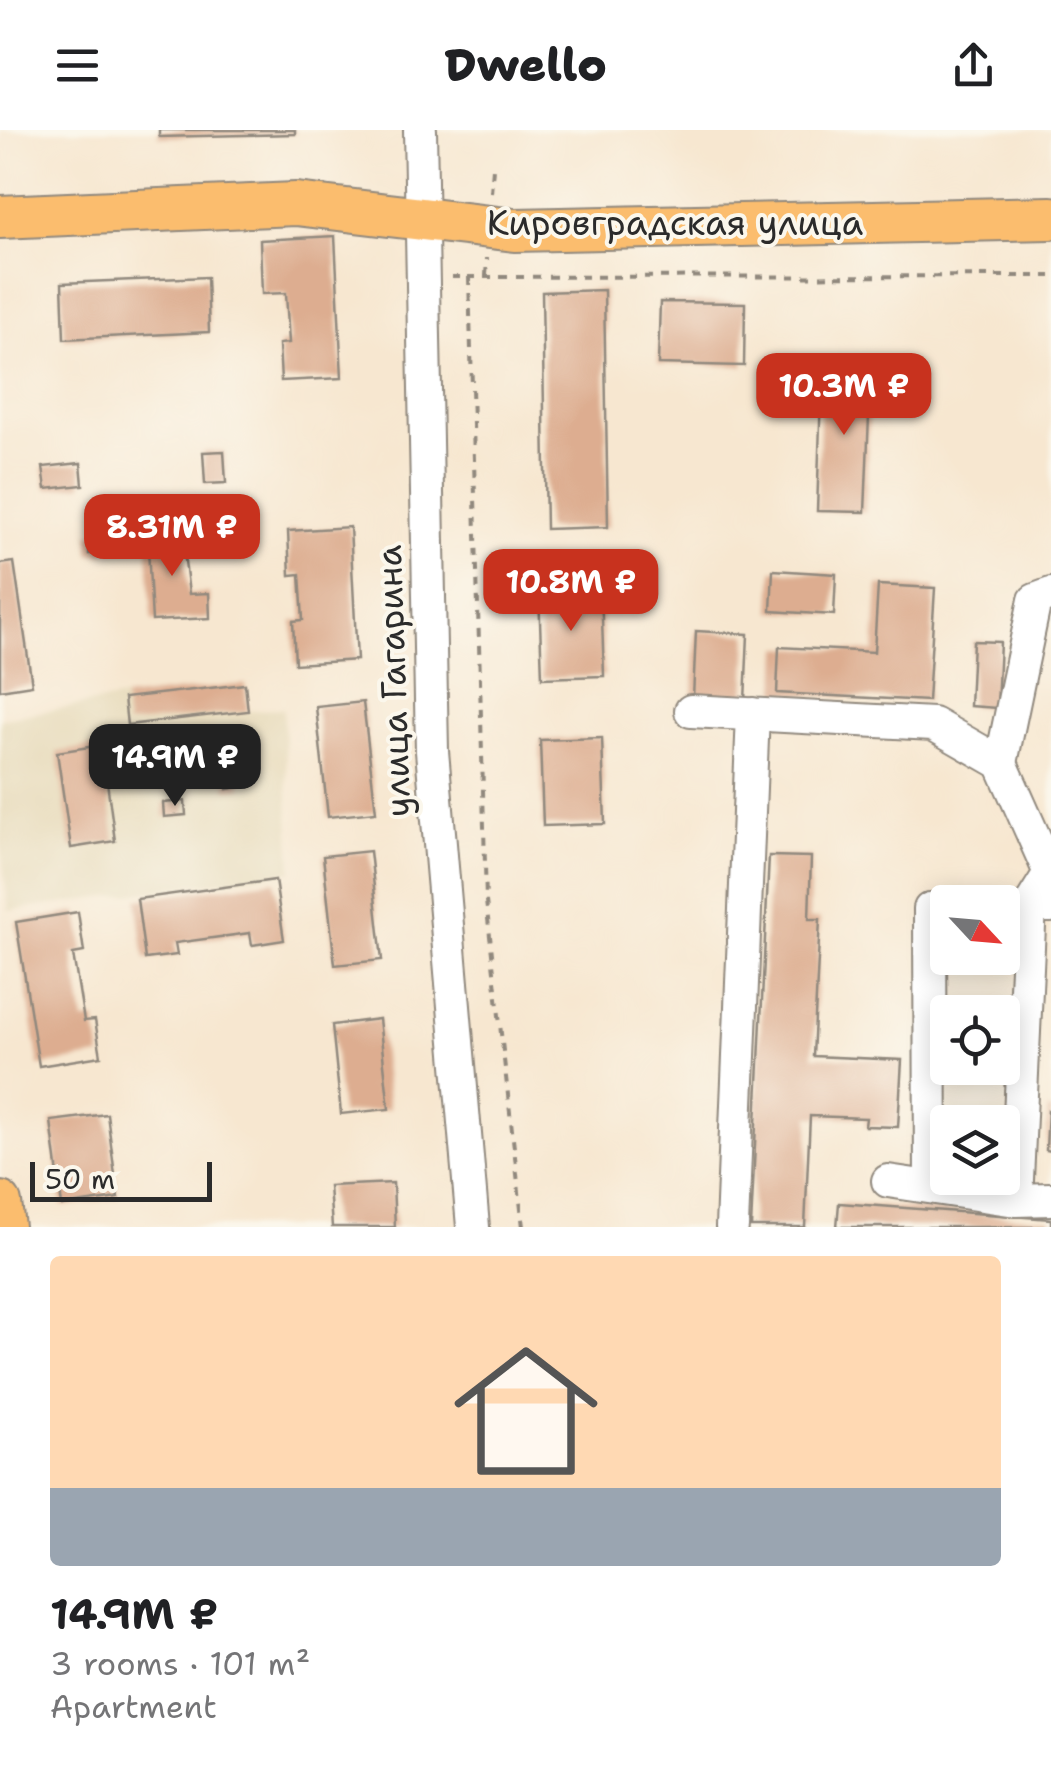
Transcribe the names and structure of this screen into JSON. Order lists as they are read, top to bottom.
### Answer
{
  "streets": {
    "main road": ["Кировградская улица"],
    "street": ["улица Гагарина"]
  },
  "crossings": [
    ["Кировградская улица", "улица Гагарина"]
  ],
  "scale_bar": "50 m",
  "north": "bottom right",
  "page": {
    "header": "Dwello",
    "price": [
      "10.3M ₽",
      "8.31M ₽",
      "10.8M ₽",
      "14.9M ₽"
    ],
    "scale": "50 m",
    "list": [
      {
        "name": "14.9M ₽",
        "note": "3 rooms · 101 m² · Apartment"
      }
    ]
  }
}
